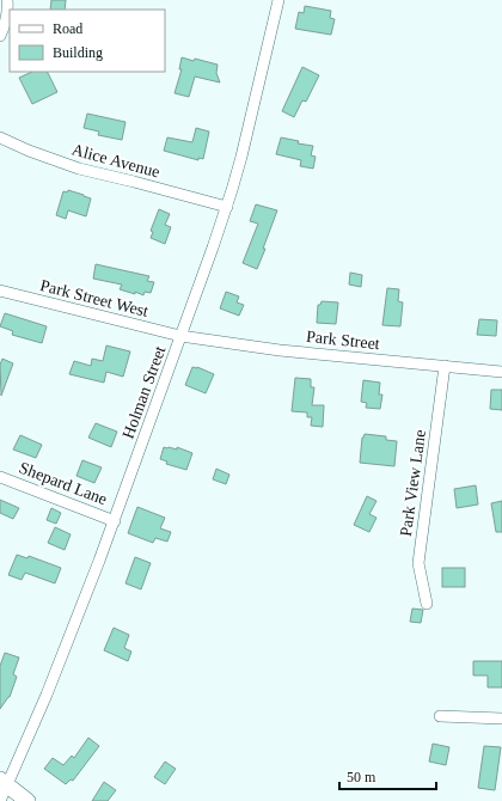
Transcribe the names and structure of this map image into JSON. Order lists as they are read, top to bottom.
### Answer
{
  "streets": {
    "street": [
      "Alice Avenue",
      "Park Street West",
      "Park Street",
      "Holman Street",
      "Shepard Lane",
      "Park View Lane"
    ]
  },
  "crossings": [
    ["Alice Avenue", "Holman Street"],
    ["Park Street West", "Park Street"],
    ["Park Street West", "Holman Street"],
    ["Park Street", "Holman Street"],
    ["Park Street", "Park View Lane"],
    ["Holman Street", "Shepard Lane"]
  ],
  "legend": ["Road", "Building"],
  "scale_bar": "50 m"
}
